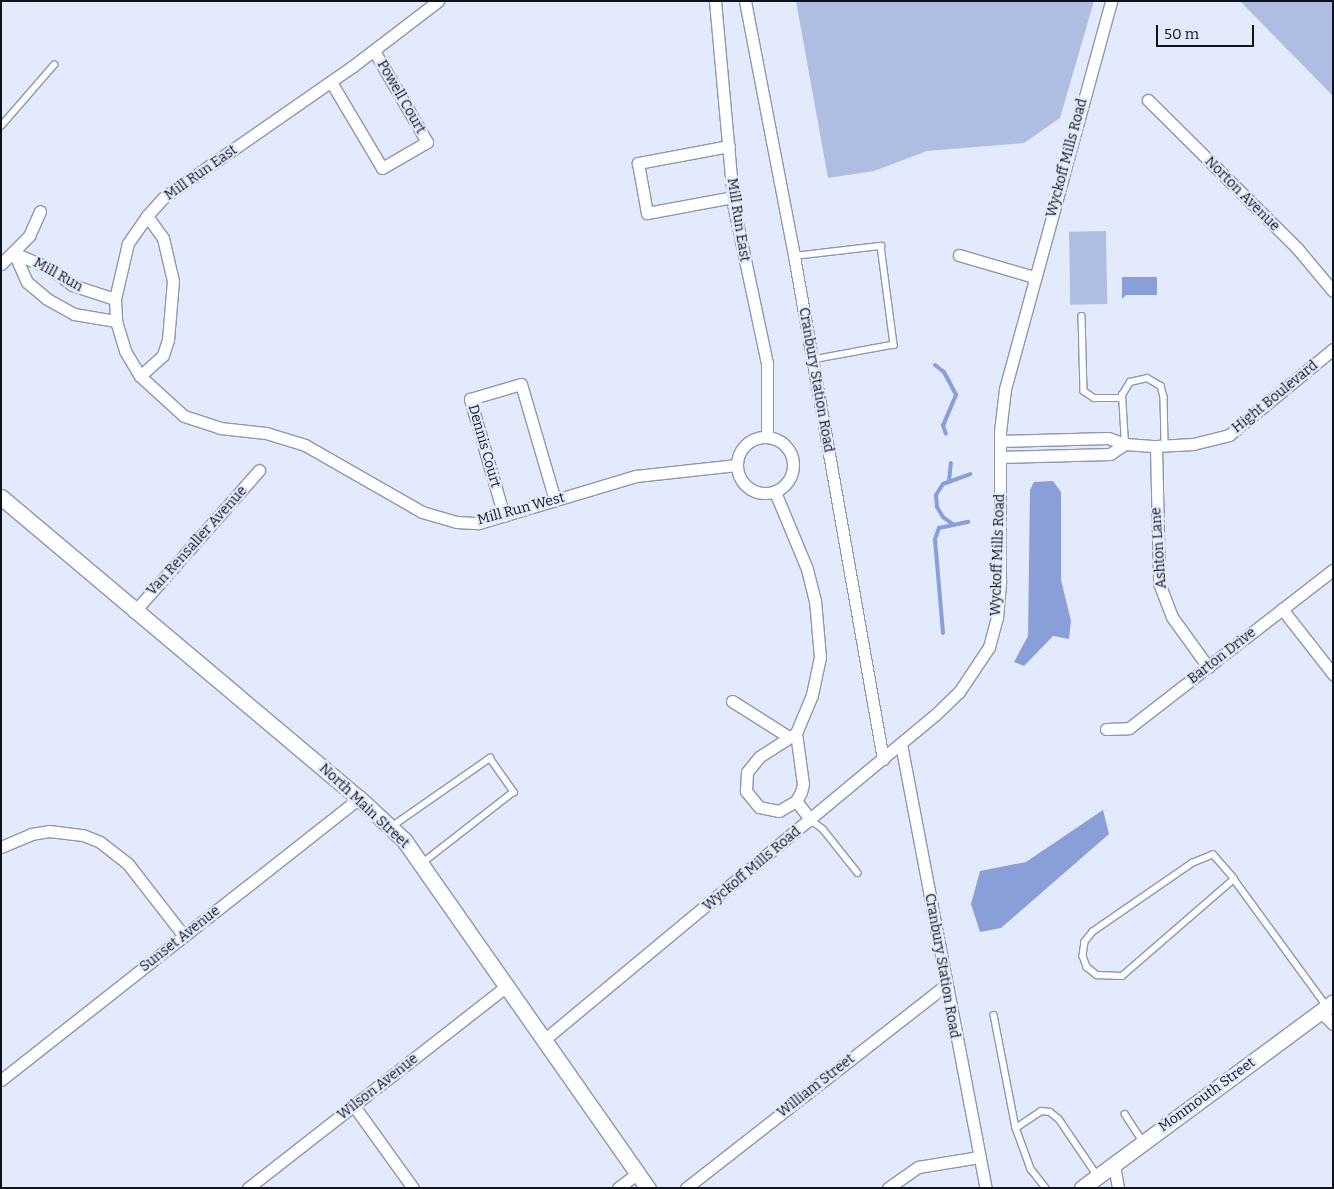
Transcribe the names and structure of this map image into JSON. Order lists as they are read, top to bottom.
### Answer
{
  "streets": {
    "street": [
      "Powell Court",
      "Wyckoff Mills Road",
      "Mill Run East",
      "Norton Avenue",
      "Mill Run",
      "Cranbury Station Road",
      "Hight Boulevard",
      "Dennis Court",
      "Mill Run West",
      "Van Rensaller Avenue",
      "Ashton Lane",
      "Barton Drive",
      "North Main Street",
      "Sunset Avenue",
      "William Street",
      "Wilson Avenue",
      "Monmouth Street"
    ]
  },
  "crossings": [
    ["Powell Court", "Mill Run East"],
    ["Wyckoff Mills Road", "Cranbury Station Road"],
    ["Wyckoff Mills Road", "Hight Boulevard"],
    ["Wyckoff Mills Road", "North Main Street"],
    ["Mill Run East", "Mill Run"],
    ["Mill Run East", "Mill Run West"],
    ["Cranbury Station Road", "William Street"],
    ["Hight Boulevard", "Ashton Lane"],
    ["Dennis Court", "Mill Run West"],
    ["Van Rensaller Avenue", "North Main Street"],
    ["Ashton Lane", "Barton Drive"],
    ["North Main Street", "Sunset Avenue"],
    ["North Main Street", "Wilson Avenue"]
  ],
  "scale_bar": "50 m"
}
